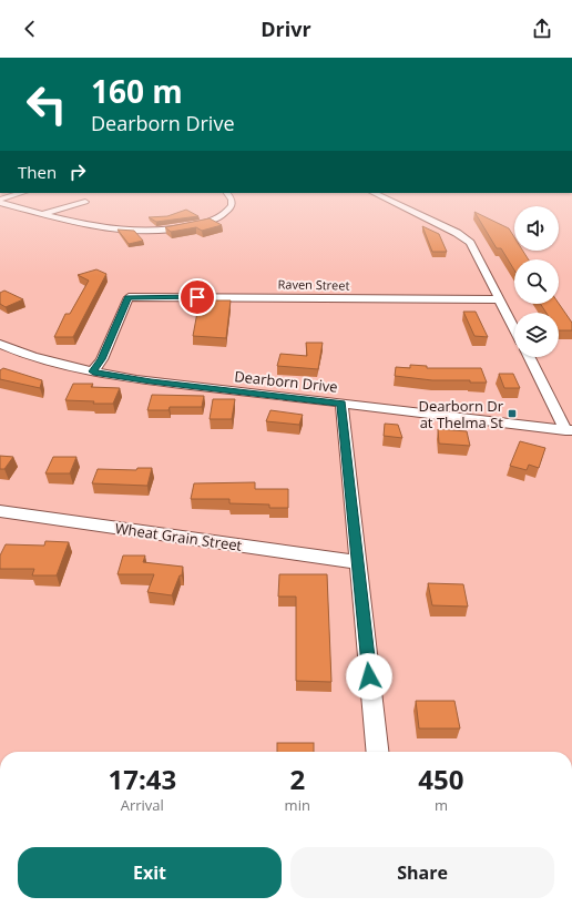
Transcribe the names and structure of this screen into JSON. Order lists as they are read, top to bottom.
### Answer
{
  "streets": {
    "street": ["Raven Street", "Dearborn Drive", "Wheat Grain Street"]
  },
  "crossings": [
    ["Raven Street", "Dearborn Drive"]
  ],
  "places": {
    "transit": ["Dearborn Dr at Thelma St"]
  },
  "page": {
    "header": "Drivr",
    "turn": ["160 m", "Dearborn Drive"],
    "then": "Then",
    "eta": [
      "17:43",
      "Arrival",
      "2",
      "min",
      "450",
      "m"
    ],
    "buttons": ["Exit", "Share"]
  }
}
